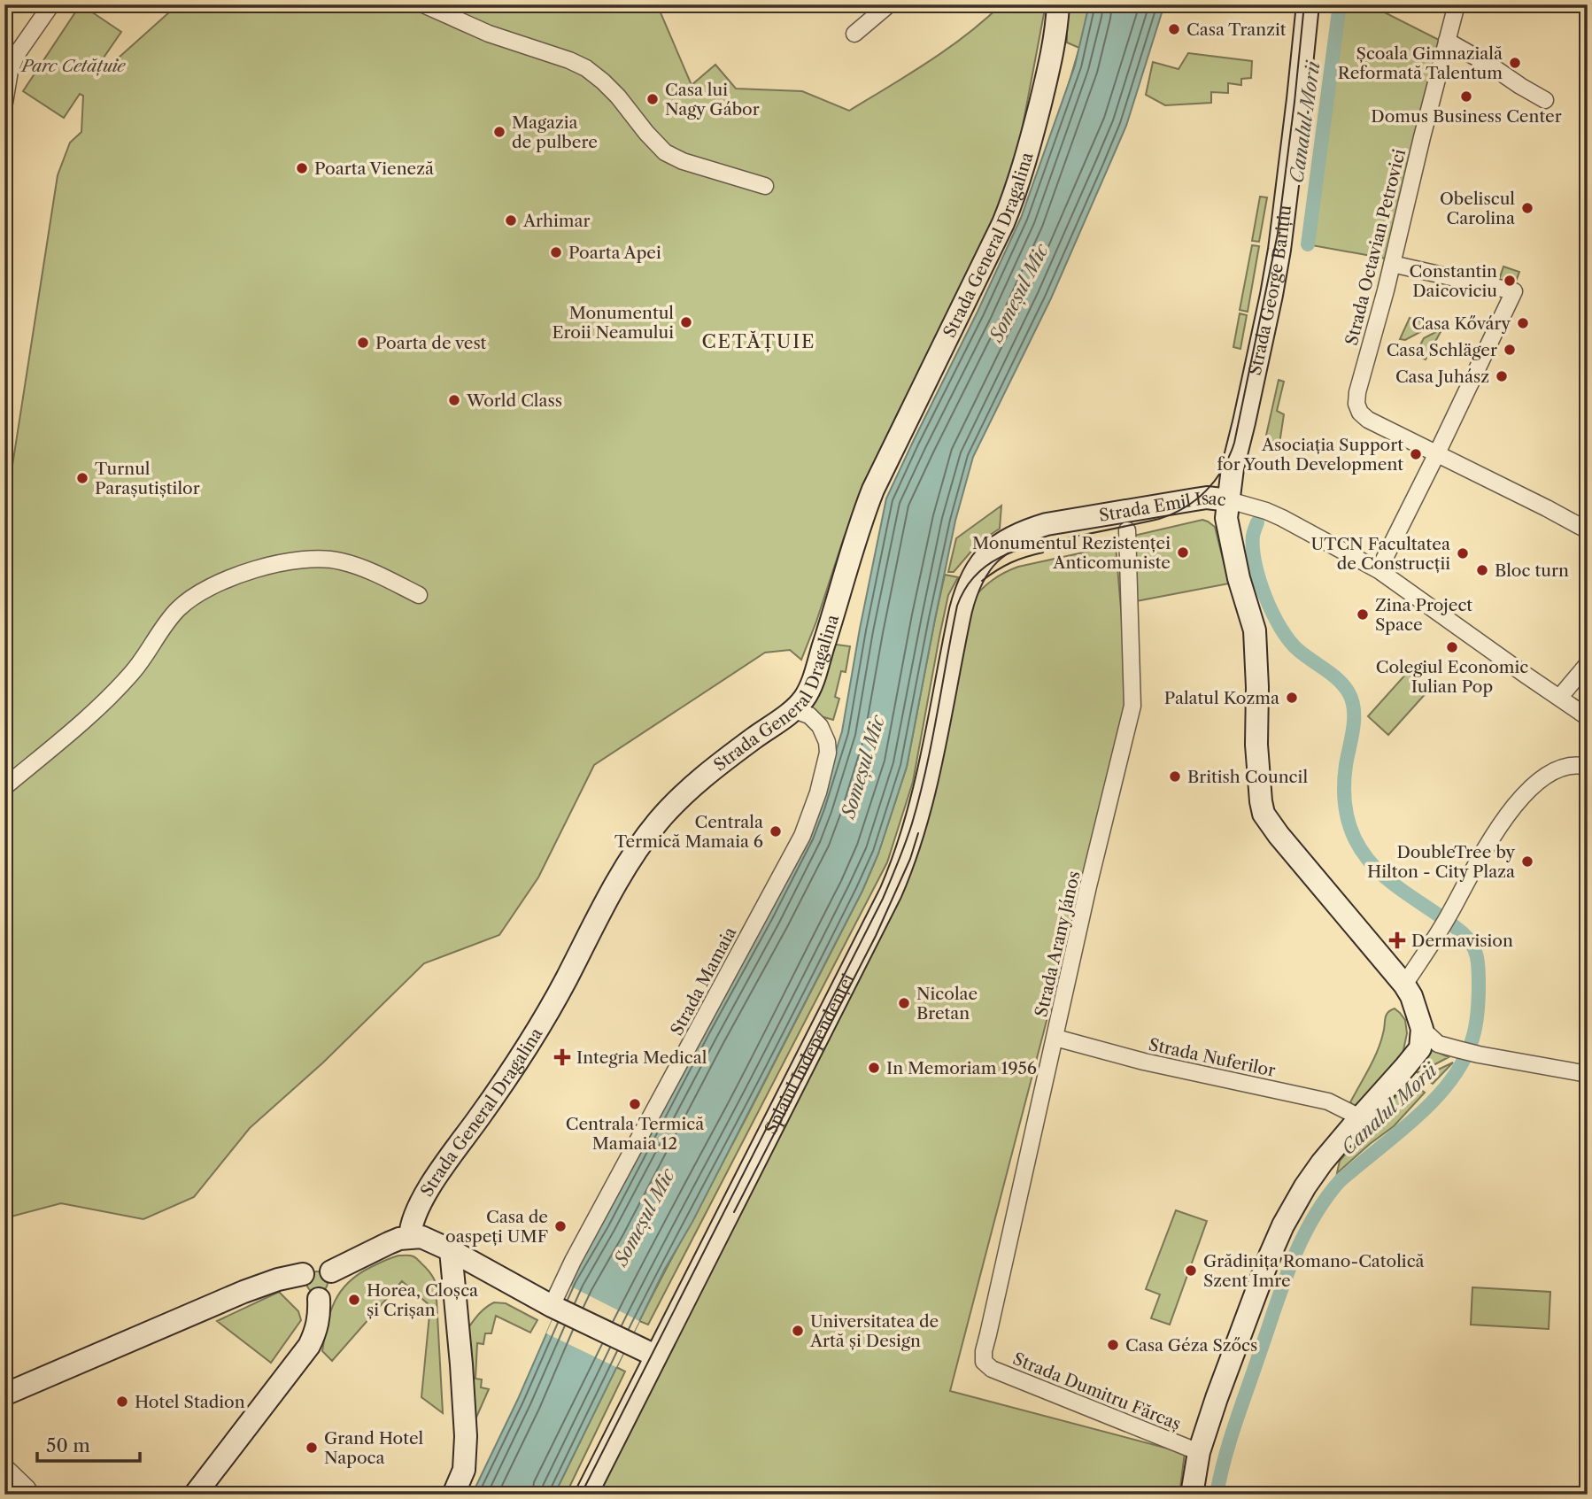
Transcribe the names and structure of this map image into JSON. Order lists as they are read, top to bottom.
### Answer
{
  "streets": {
    "main road": [
      "Strada General Dragalina",
      "Strada George Barițiu",
      "Strada Emil Isac",
      "Splaiul Independenței"
    ],
    "street": [
      "Strada Octavian Petrovici",
      "Strada Arany János",
      "Strada Mamaia",
      "Strada Nuferilor",
      "Strada Dumitru Fărcaș"
    ]
  },
  "crossings": [
    ["Strada General Dragalina", "Strada Mamaia"],
    ["Strada George Barițiu", "Strada Emil Isac"],
    ["Strada Emil Isac", "Splaiul Independenței"],
    ["Strada Arany János", "Strada Nuferilor"],
    ["Strada Arany János", "Strada Dumitru Fărcaș"]
  ],
  "districts": ["CETĂȚUIE"],
  "water": ["Canalul Morii", "Someșul Mic"],
  "parks": ["Parc Cetățuie"],
  "places": {
    "other": [
      "Casa Tranzit",
      "Școala Gimnazială Reformată Talentum",
      "Domus Business Center",
      "Casa lui Nagy Gábor",
      "Magazia de pulbere",
      "Poarta Vieneză",
      "Obeliscul Carolina",
      "Arhimar",
      "Poarta Apei",
      "Constantin Daicoviciu",
      "Monumentul Eroii Neamului",
      "Casa Kőváry",
      "Poarta de vest",
      "Casa Schläger",
      "Casa Juhász",
      "World Class",
      "Asociația Support for Youth Development",
      "Turnul Parașutiștilor",
      "Monumentul Rezistenței Anticomuniste",
      "UTCN Facultatea de Construcții",
      "Bloc turn",
      "Zina Project Space",
      "Colegiul Economic Iulian Pop",
      "Palatul Kozma",
      "British Council",
      "Centrala Termică Mamaia 6",
      "DoubleTree by Hilton - City Plaza",
      "Nicolae Bretan",
      "In Memoriam 1956",
      "Centrala Termică Mamaia 12",
      "Casa de oaspeți UMF",
      "Grădinița Romano-Catolică Szent Imre",
      "Horea, Cloșca și Crișan",
      "Universitatea de Artă și Design",
      "Casa Géza Szőcs",
      "Hotel Stadion",
      "Grand Hotel Napoca"
    ],
    "health": ["Dermavision", "Integria Medical"]
  },
  "scale_bar": "50 m"
}
